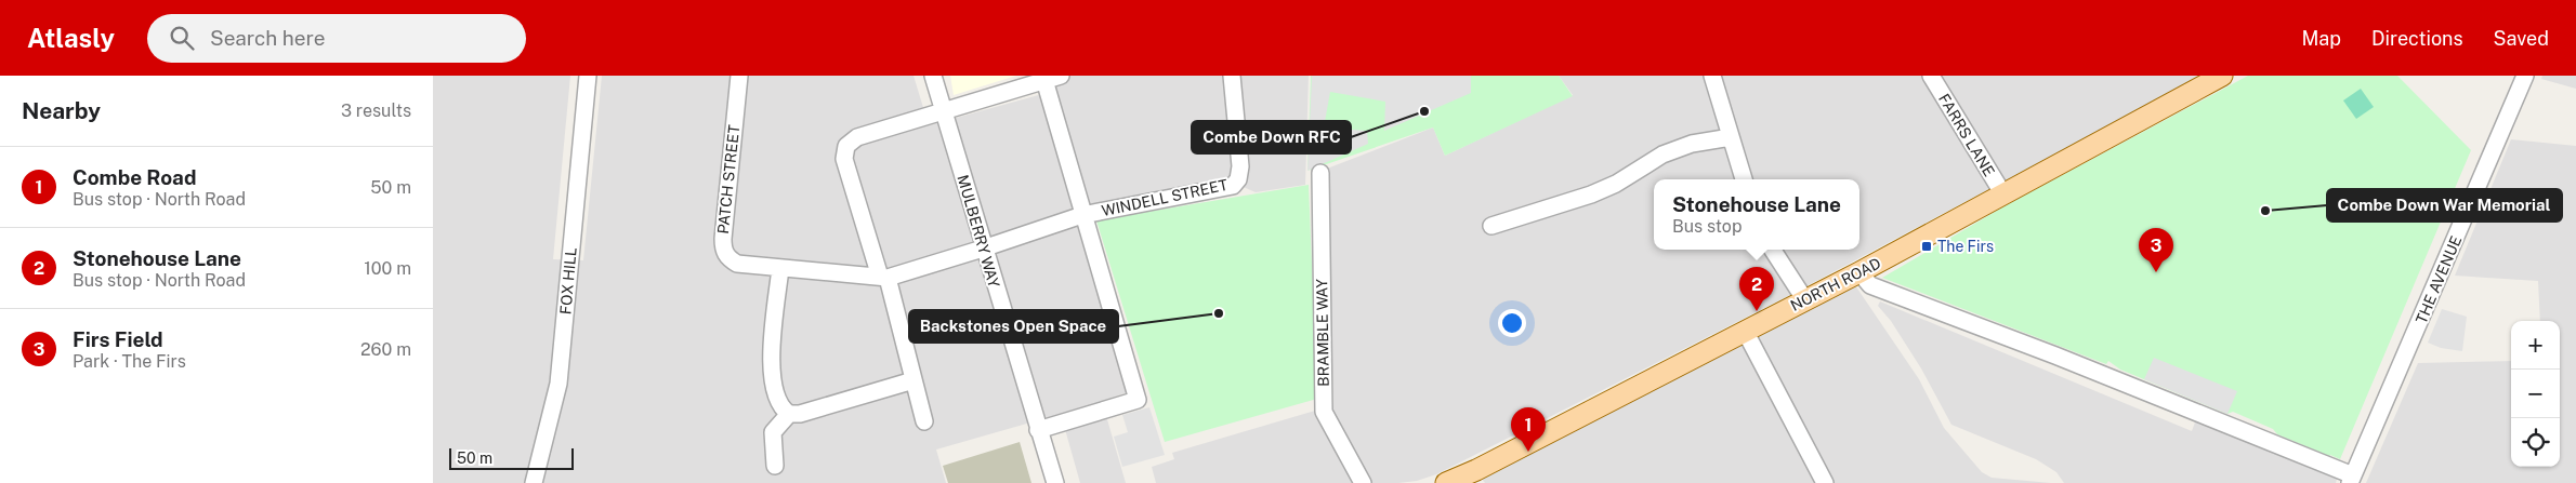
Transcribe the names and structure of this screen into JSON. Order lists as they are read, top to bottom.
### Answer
{
  "streets": {
    "main road": ["NORTH ROAD"],
    "street": [
      "FARRS LANE",
      "PATCH STREET",
      "WINDELL STREET",
      "MULBERRY WAY",
      "THE AVENUE",
      "FOX HILL",
      "BRAMBLE WAY"
    ]
  },
  "crossings": [
    ["FARRS LANE", "NORTH ROAD"],
    ["PATCH STREET", "WINDELL STREET"],
    ["PATCH STREET", "MULBERRY WAY"],
    ["WINDELL STREET", "MULBERRY WAY"]
  ],
  "places": {
    "other": ["Combe Down RFC", "Combe Down War Memorial", "Backstones Open Space"],
    "transit": ["The Firs"]
  },
  "scale_bar": "50 m",
  "page": {
    "header": "Atlasly",
    "search": "Search here",
    "nav": ["Map", "Directions", "Saved"],
    "heading": ["Nearby", "3 results"],
    "list": [
      {
        "mark": "1",
        "name": "Combe Road",
        "note": "Bus stop · North Road",
        "value": "50 m"
      },
      {
        "mark": "2",
        "name": "Stonehouse Lane",
        "note": "Bus stop · North Road",
        "value": "100 m"
      },
      {
        "mark": "3",
        "name": "Firs Field",
        "note": "Park · The Firs",
        "value": "260 m"
      }
    ],
    "popup": ["Stonehouse Lane", "Bus stop"],
    "pins": ["3", "2", "1"],
    "map_buttons": ["+", "−"],
    "scale": "50 m"
  }
}
